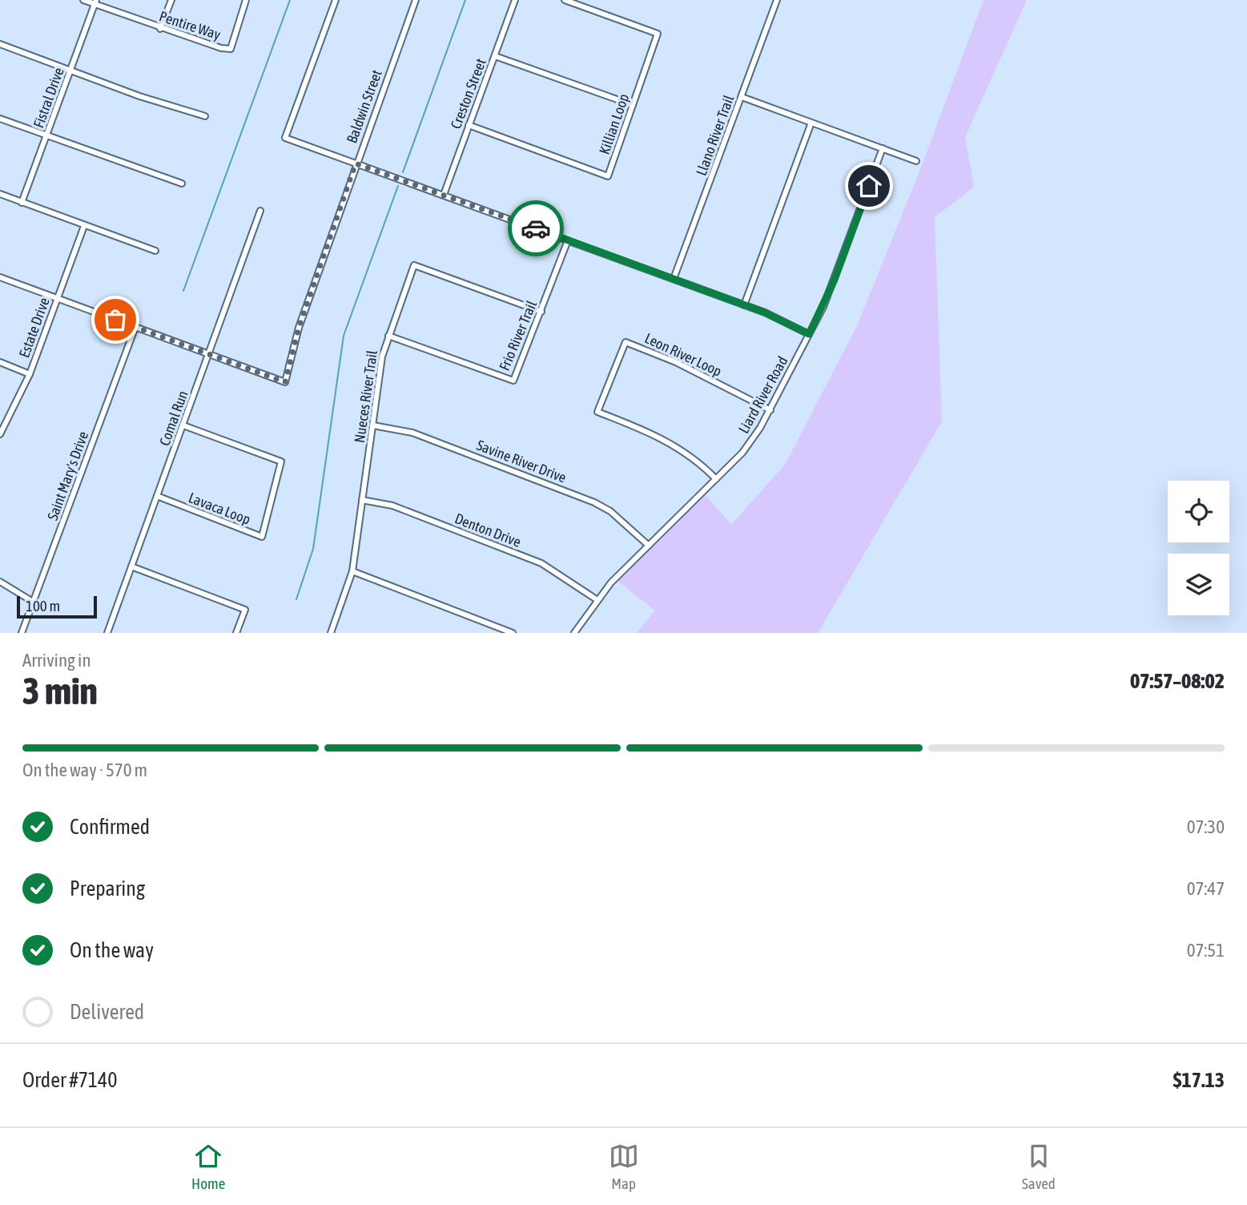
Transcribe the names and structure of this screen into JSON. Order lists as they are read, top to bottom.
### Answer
{
  "streets": {
    "street": [
      "Pentire Way",
      "Creston Street",
      "Fistral Drive",
      "Baldwin Street",
      "Killian Loop",
      "Llano River Trail",
      "Estate Drive",
      "Frio River Trail",
      "Leon River Loop",
      "Liard River Road",
      "Nueces River Trail",
      "Comal Run",
      "Savine River Drive",
      "Saint Mary's Drive",
      "Lavaca Loop",
      "Denton Drive"
    ]
  },
  "crossings": [
    ["Pentire Way", "Fistral Drive"],
    ["Creston Street", "Killian Loop"],
    ["Baldwin Street", "Comal Run"],
    ["Frio River Trail", "Nueces River Trail"],
    ["Leon River Loop", "Liard River Road"],
    ["Liard River Road", "Savine River Drive"],
    ["Liard River Road", "Denton Drive"],
    ["Nueces River Trail", "Savine River Drive"],
    ["Nueces River Trail", "Denton Drive"],
    ["Comal Run", "Lavaca Loop"]
  ],
  "scale_bar": "100 m",
  "page": {
    "scale": "100 m",
    "heading": ["3 min", "Arriving in", "07:57–08:02"],
    "panel": ["Order #7140", "$17.13"],
    "bar": "On the way · 570 m",
    "list": [
      ["Confirmed", "07:30"],
      ["Preparing", "07:47"],
      ["On the way", "07:51"],
      "Delivered"
    ],
    "tabs": ["Home", "Map", "Saved"]
  }
}
